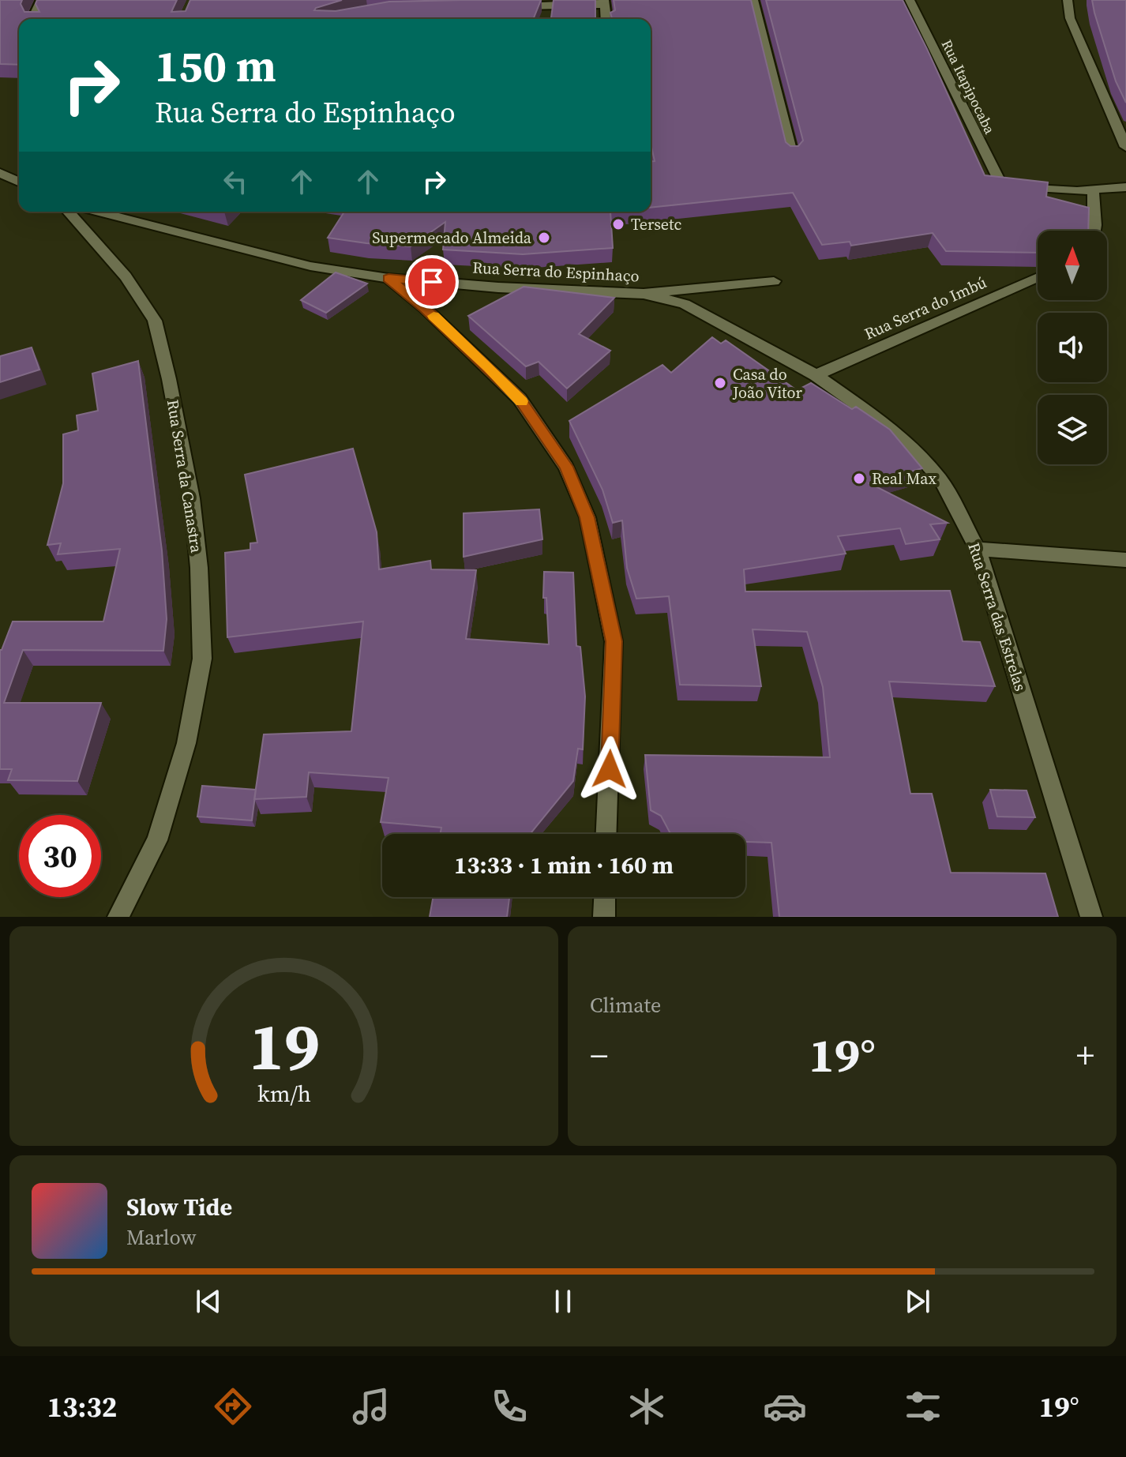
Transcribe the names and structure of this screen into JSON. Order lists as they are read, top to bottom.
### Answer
{
  "streets": {
    "street": [
      "Rua Itapipocaba",
      "Rua Serra do Espinhaço",
      "Rua Serra do Imbú",
      "Rua Serra da Canastra",
      "Rua Serra das Estrelas"
    ]
  },
  "crossings": [
    ["Rua Serra do Espinhaço", "Rua Serra das Estrelas"],
    ["Rua Serra do Imbú", "Rua Serra das Estrelas"]
  ],
  "places": [
    "Tersetc",
    "Supermecado Almeida",
    "Casa do João Vitor",
    "Real Max"
  ],
  "north": "top",
  "page": {
    "turn": ["150 m", "Rua Serra do Espinhaço"],
    "limit": "30",
    "trip": "13:33 · 1 min · 160 m",
    "tile": "Climate",
    "heat": ["−", "19°", "+"],
    "song": ["Slow Tide", "Marlow"],
    "tabs": ["13:32", "19°"],
    "gauge": ["19", "km/h"]
  }
}
